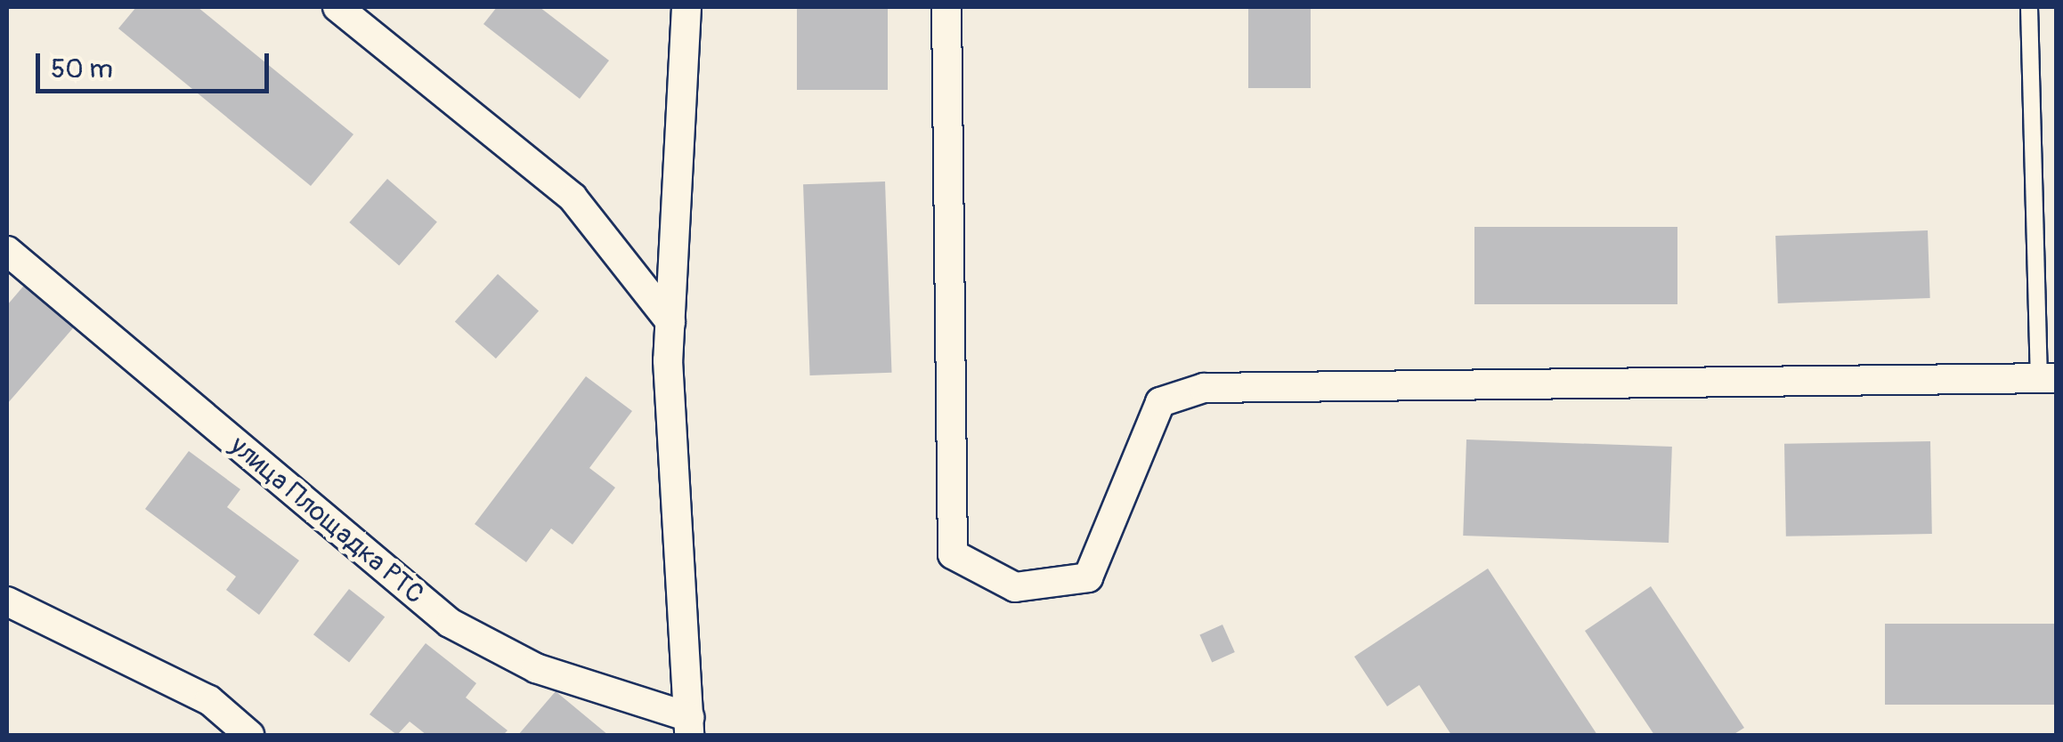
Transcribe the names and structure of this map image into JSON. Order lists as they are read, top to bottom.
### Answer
{
  "streets": {
    "street": ["улица Площадка РТС"]
  },
  "scale_bar": "50 m"
}
